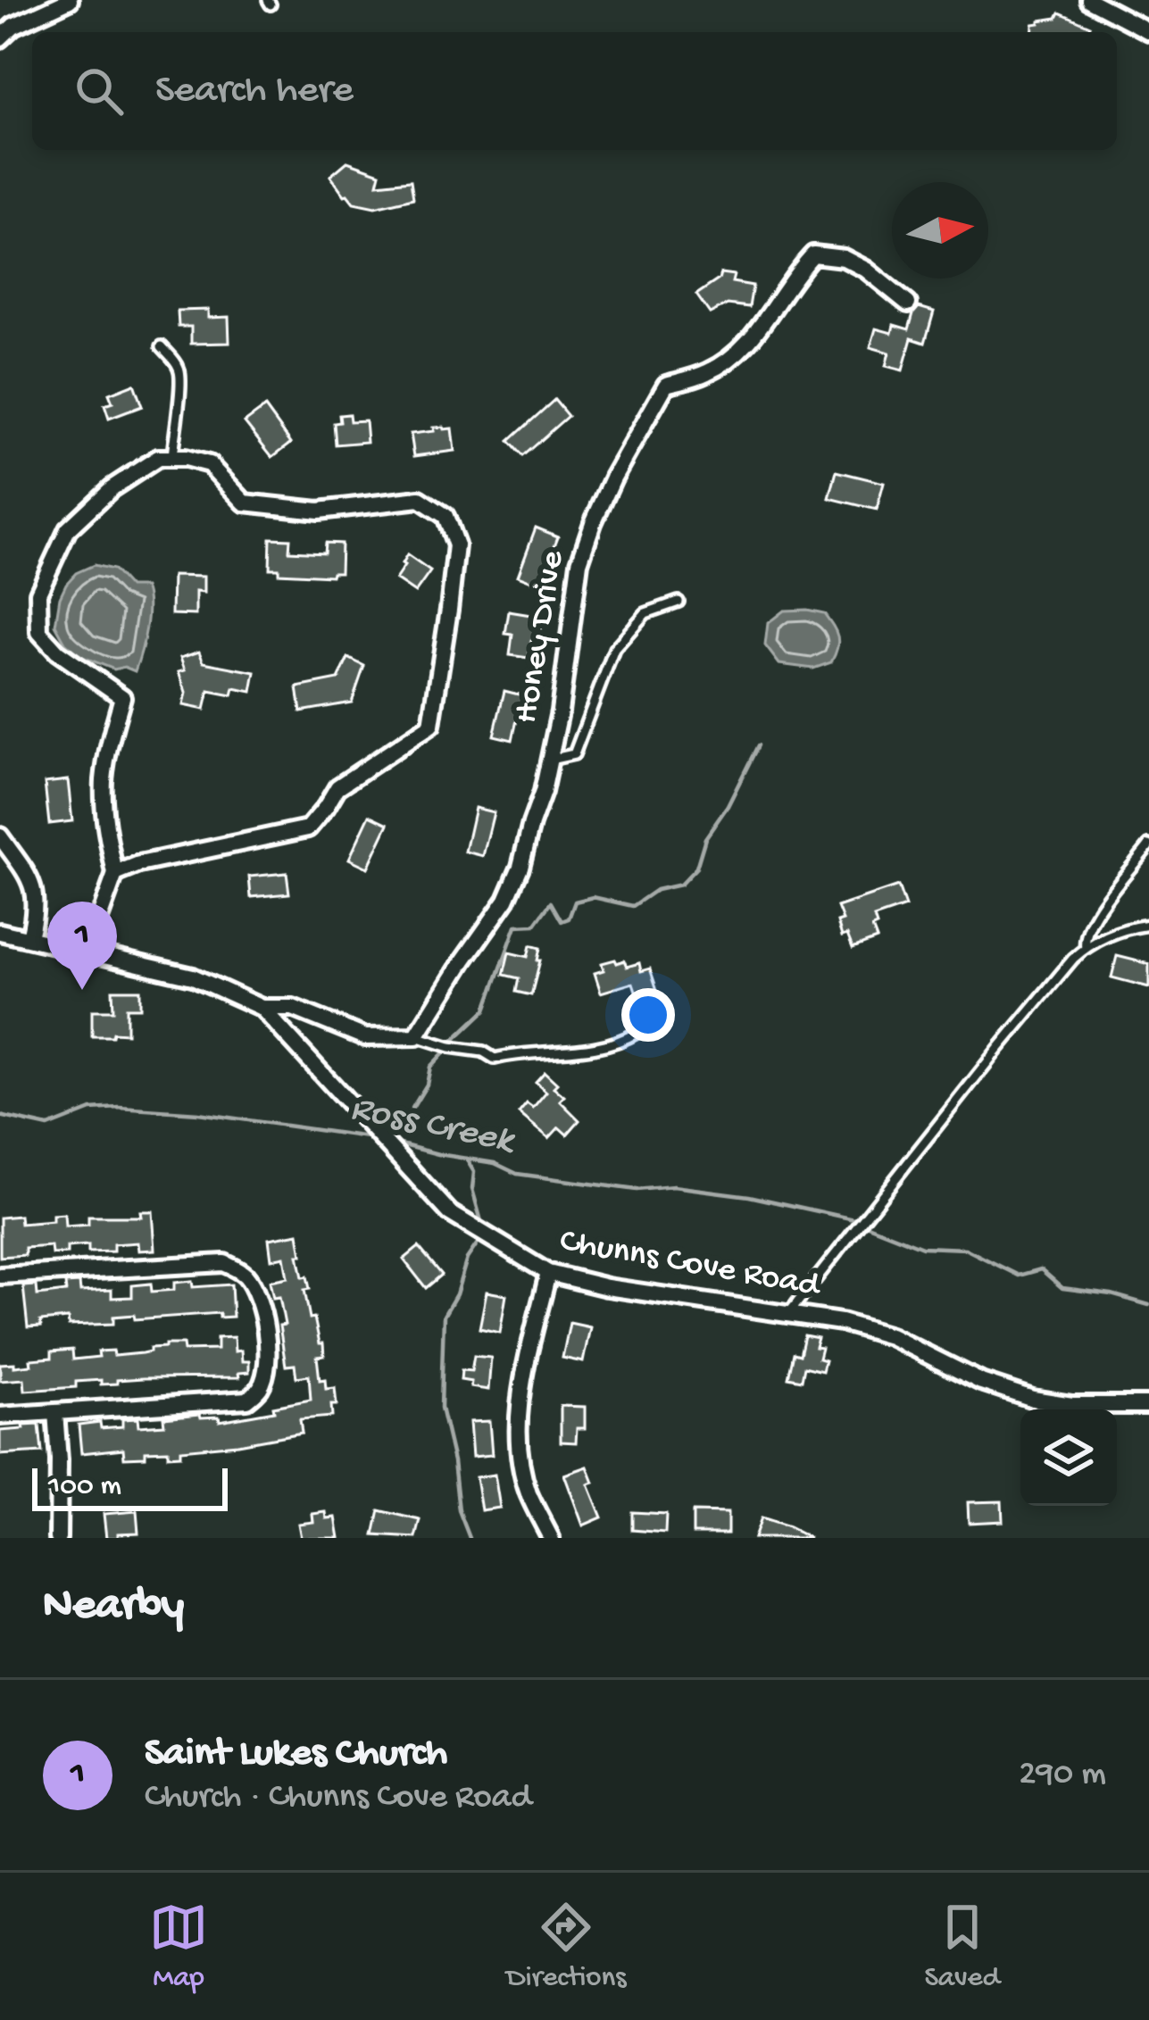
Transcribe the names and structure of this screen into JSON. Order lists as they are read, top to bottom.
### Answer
{
  "streets": {
    "street": ["Honey Drive", "Chunns Cove Road"]
  },
  "water": ["Ross Creek"],
  "scale_bar": "100 m",
  "north": "right",
  "page": {
    "search": "Search here",
    "pins": "1",
    "scale": "100 m",
    "heading": "Nearby",
    "list": [
      {
        "mark": "1",
        "name": "Saint Lukes Church",
        "note": "Church · Chunns Cove Road",
        "value": "290 m"
      }
    ],
    "nav": ["Map", "Directions", "Saved"]
  }
}
